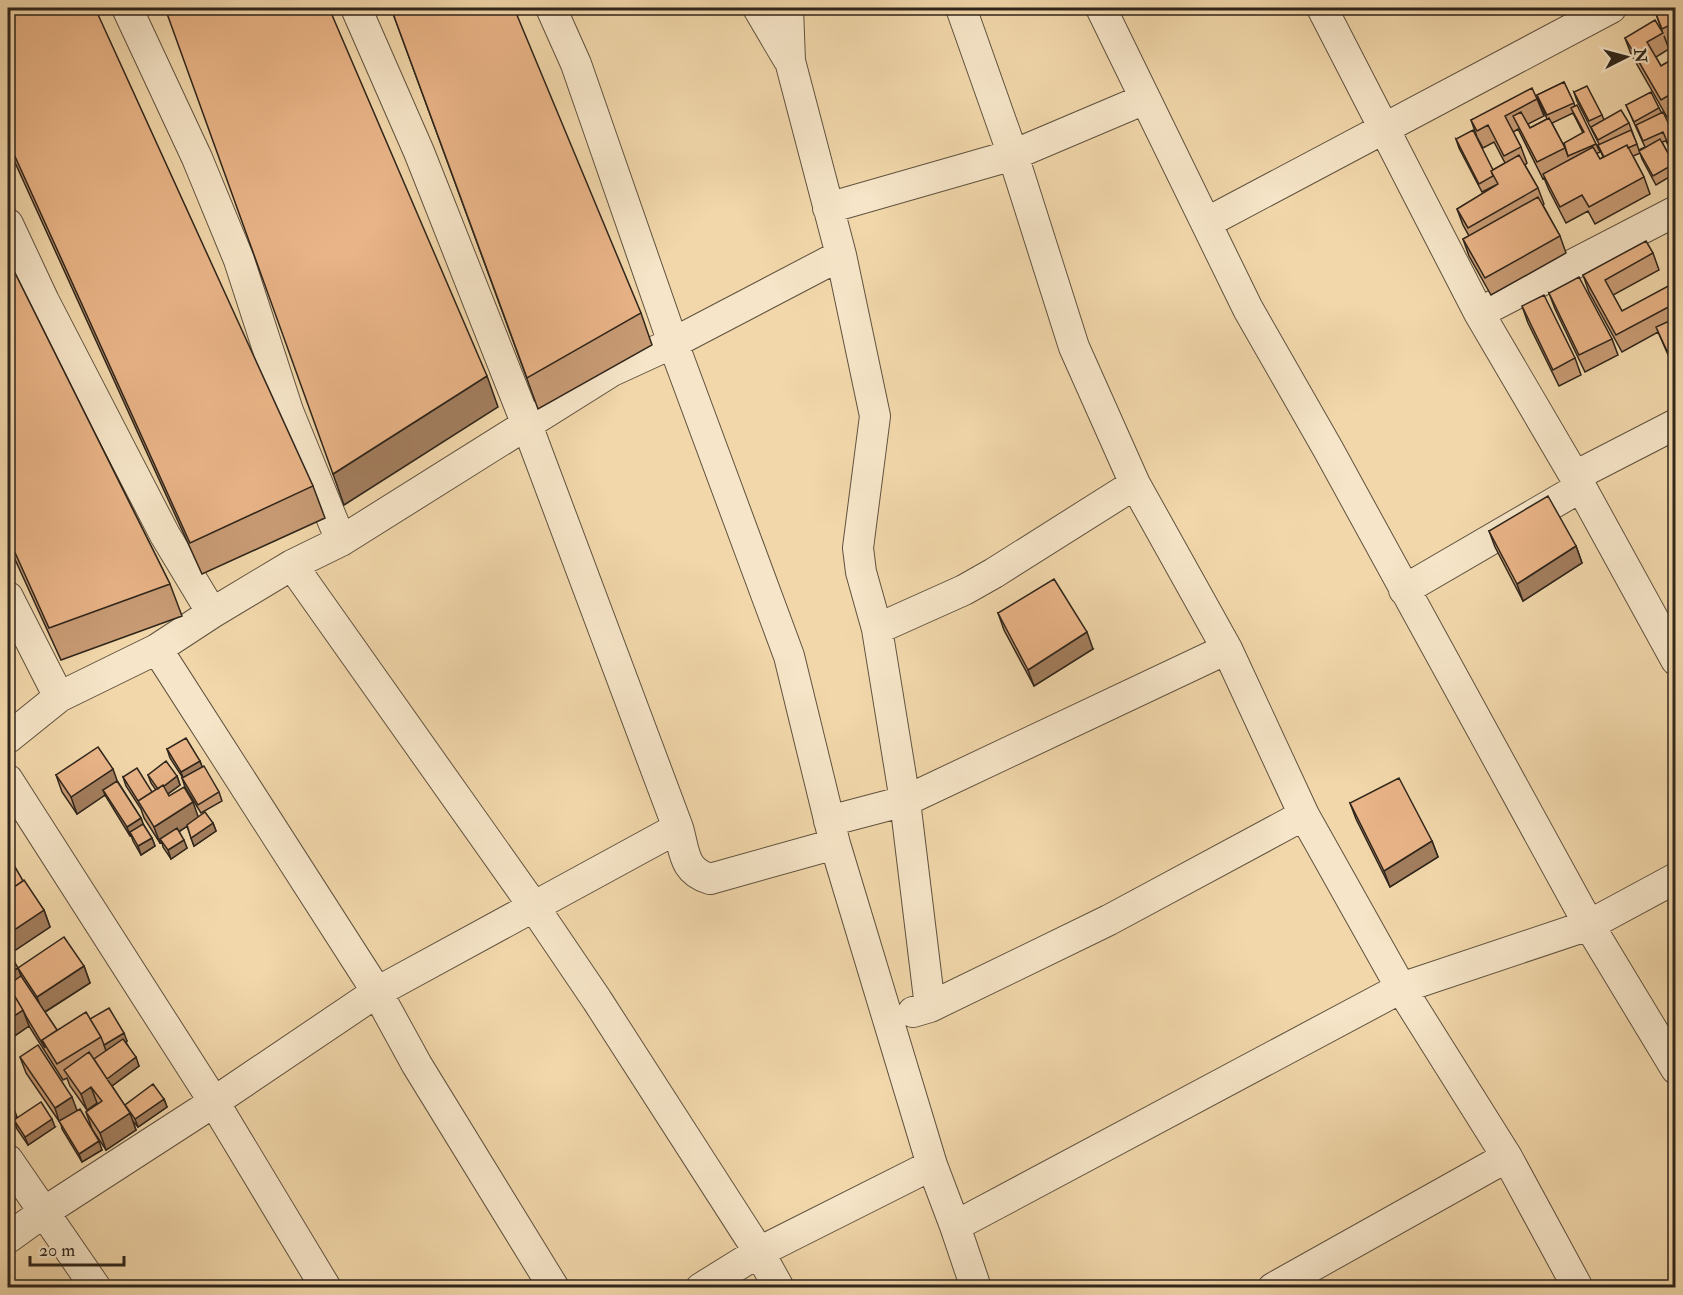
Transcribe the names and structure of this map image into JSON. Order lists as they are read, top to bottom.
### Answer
{
  "scale_bar": "20 m",
  "north": "right"
}
